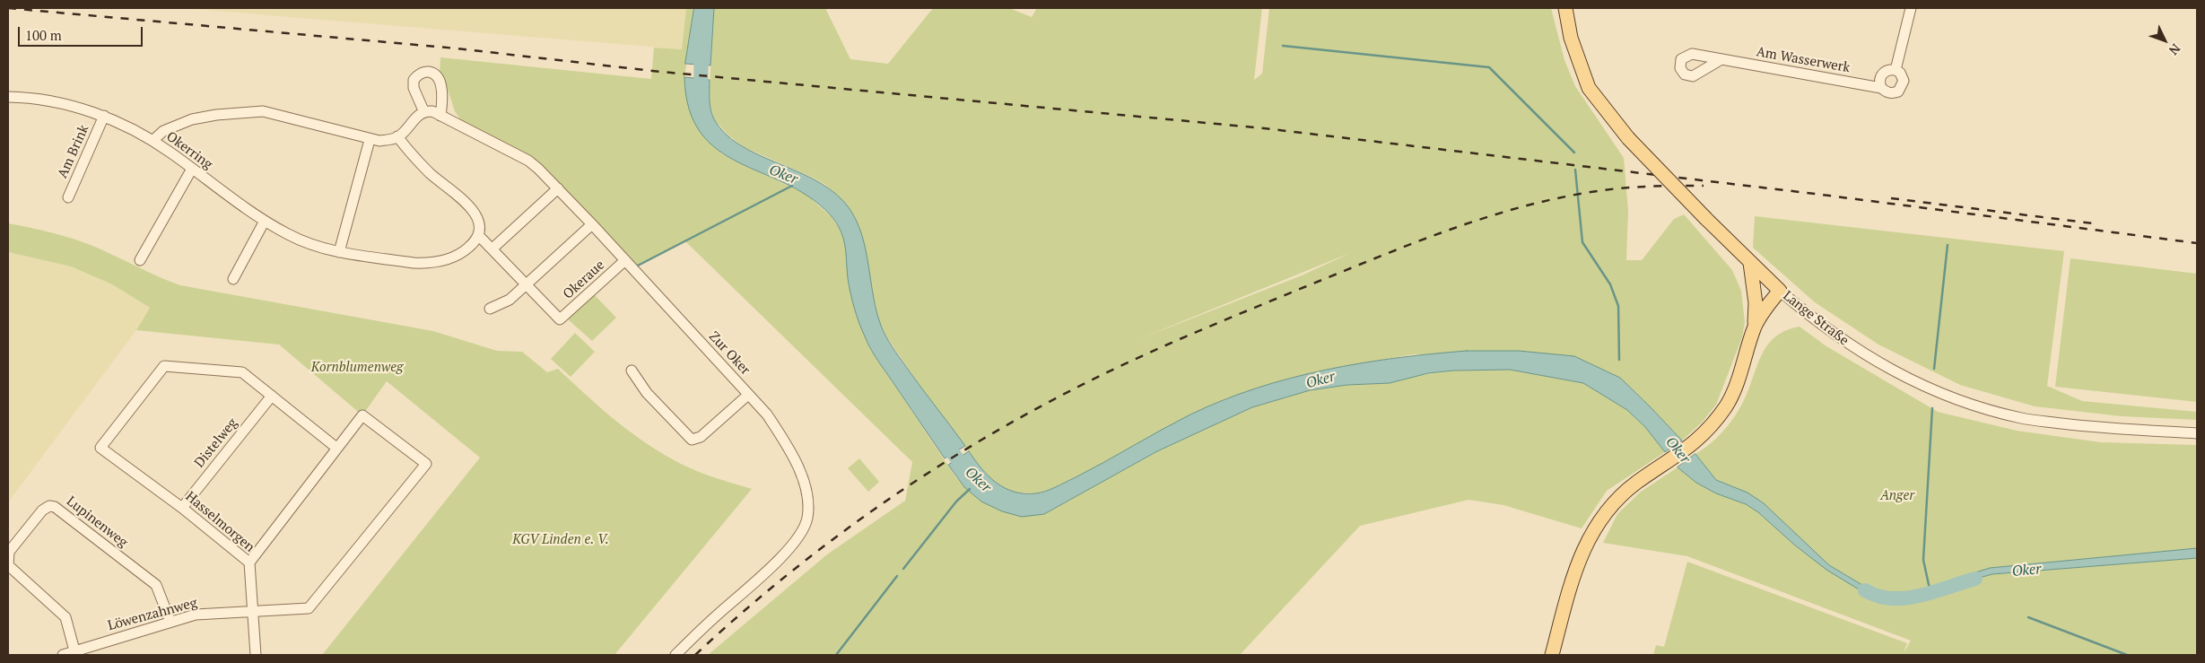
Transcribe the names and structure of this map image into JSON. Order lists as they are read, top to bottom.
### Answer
{
  "streets": {
    "main road": ["Lange Straße"],
    "street": [
      "Am Wasserwerk",
      "Okerring",
      "Am Brink",
      "Okeraue",
      "Zur Oker",
      "Distelweg",
      "Lupinenweg",
      "Hasselmorgen",
      "Löwenzahnweg"
    ]
  },
  "crossings": [
    ["Okeraue", "Zur Oker"],
    ["Distelweg", "Hasselmorgen"],
    ["Lupinenweg", "Löwenzahnweg"],
    ["Hasselmorgen", "Löwenzahnweg"]
  ],
  "water": ["Oker"],
  "parks": ["Kornblumenweg", "Anger", "KGV Linden e. V."],
  "scale_bar": "100 m",
  "north": "bottom right"
}
